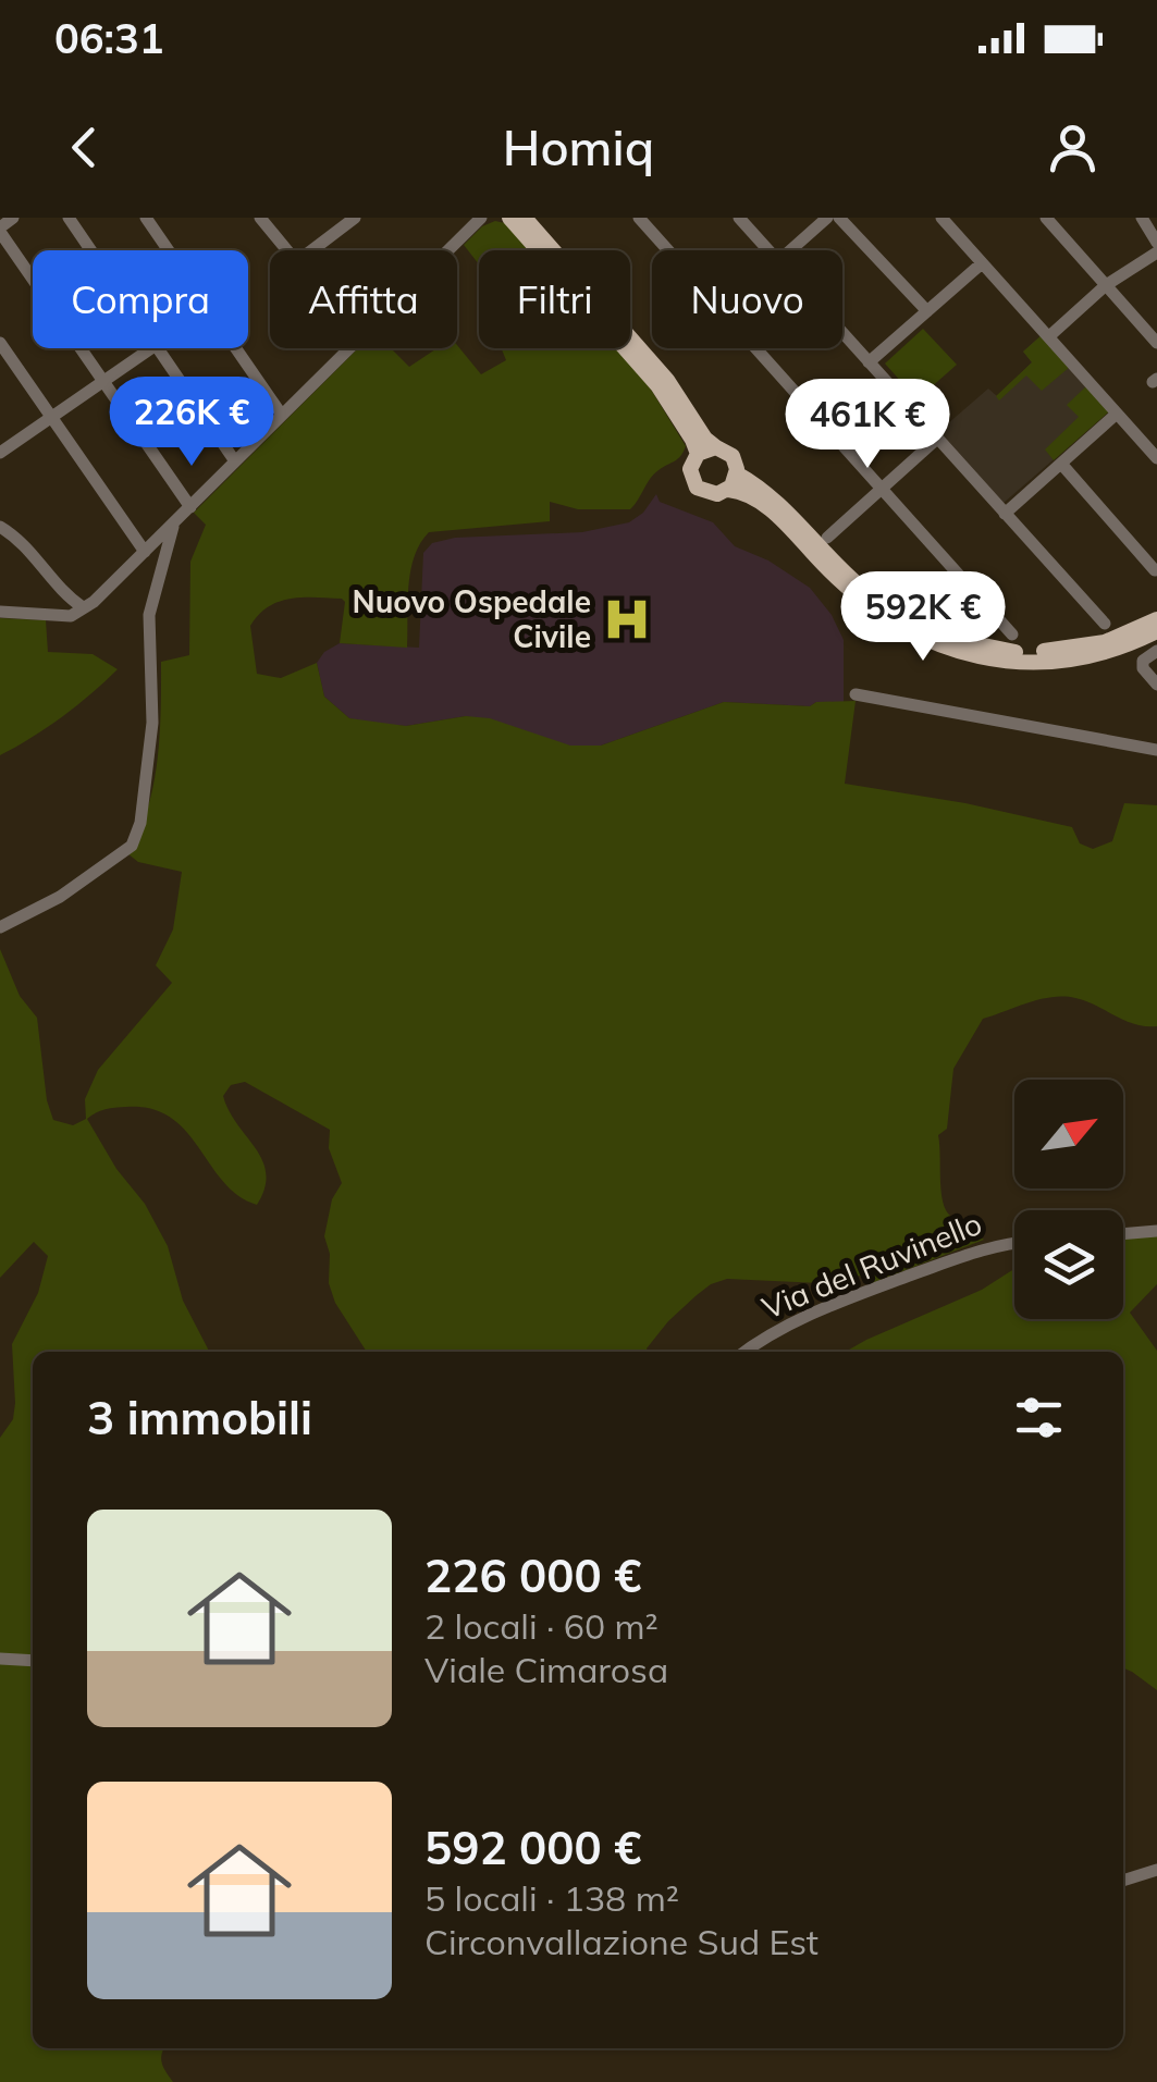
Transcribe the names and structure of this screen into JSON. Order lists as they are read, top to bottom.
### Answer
{
  "streets": {
    "street": ["Via del Ruvinello"]
  },
  "places": {
    "hospital": ["Nuovo Ospedale Civile"]
  },
  "north": "top right",
  "page": {
    "status": "06:31",
    "header": "Homiq",
    "chip": [
      "Compra",
      "Affitta",
      "Filtri",
      "Nuovo"
    ],
    "price": ["226K €", "461K €", "592K €"],
    "heading": "3 immobili",
    "list": [
      {
        "name": "226 000 €",
        "note": "2 locali · 60 m² · Viale Cimarosa"
      },
      {
        "name": "592 000 €",
        "note": "5 locali · 138 m² · Circonvallazione Sud Est"
      }
    ]
  }
}
